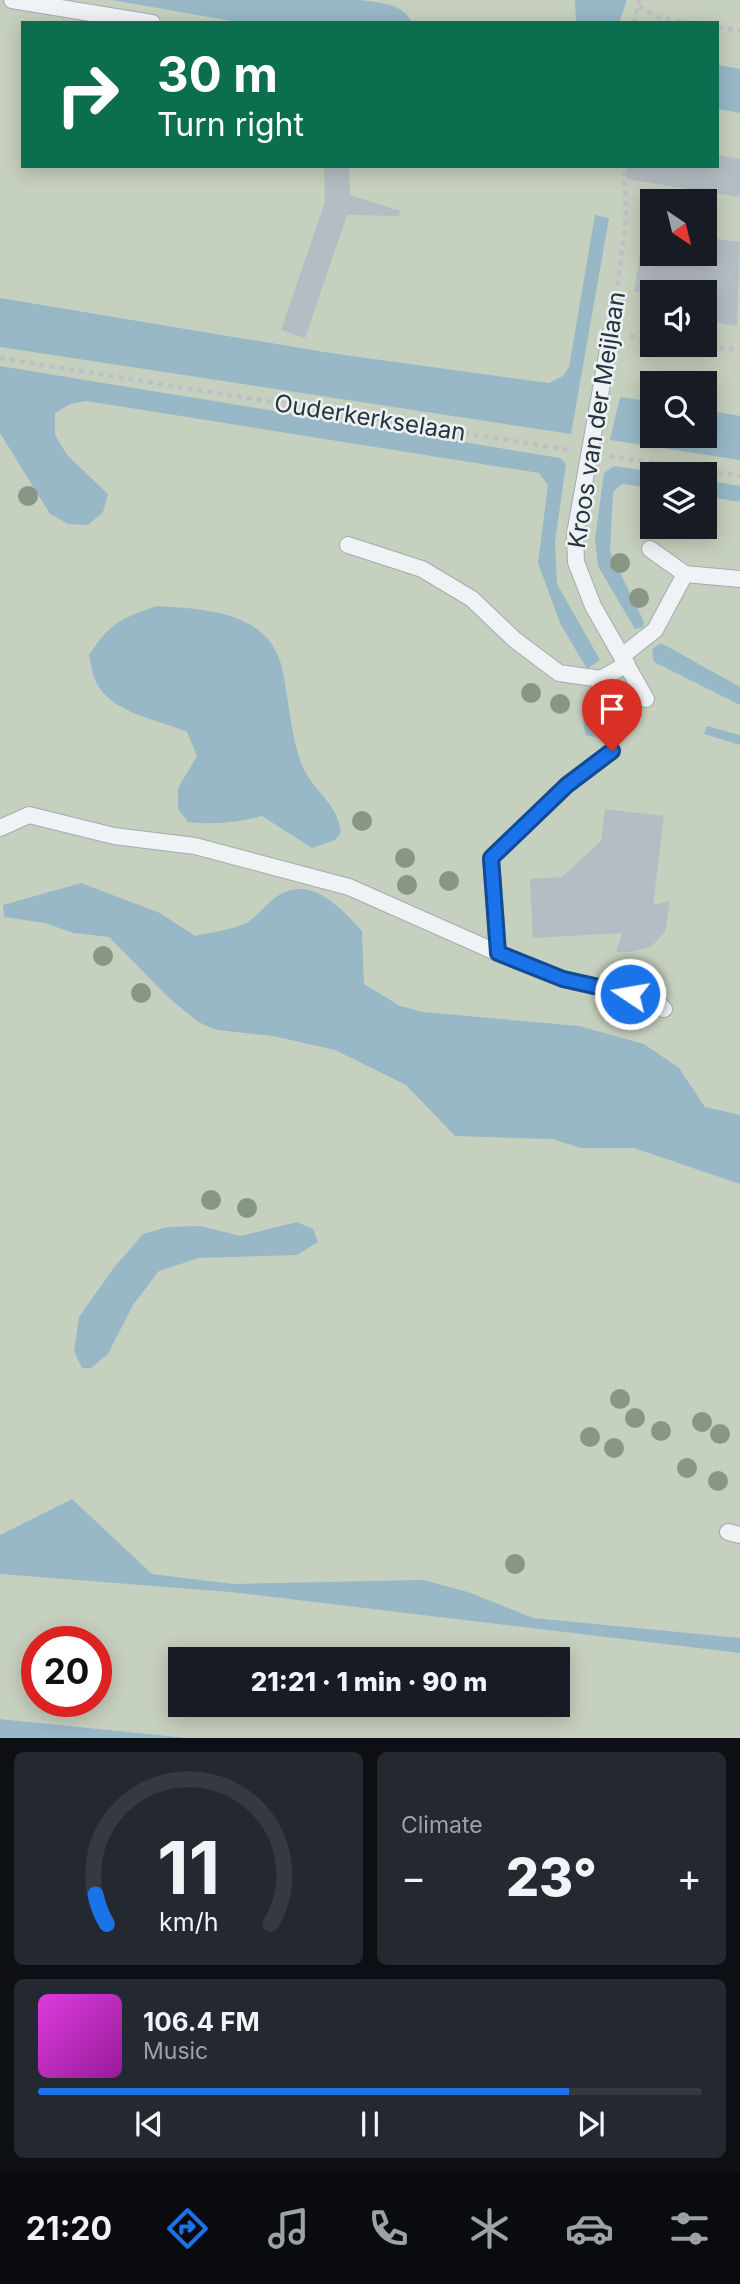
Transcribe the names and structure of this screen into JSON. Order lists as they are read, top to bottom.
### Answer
{
  "streets": {
    "lane": ["Kroos van der Meijlaan"],
    "path": ["Ouderkerkselaan"]
  },
  "crossings": [
    ["Ouderkerkselaan", "Kroos van der Meijlaan"]
  ],
  "north": "bottom right",
  "page": {
    "turn": ["30 m", "Turn right"],
    "limit": "20",
    "trip": "21:21 · 1 min · 90 m",
    "tile": "Climate",
    "heat": ["−", "23°", "+"],
    "song": ["106.4 FM", "Music"],
    "tabs": "21:20",
    "gauge": ["11", "km/h"]
  }
}
